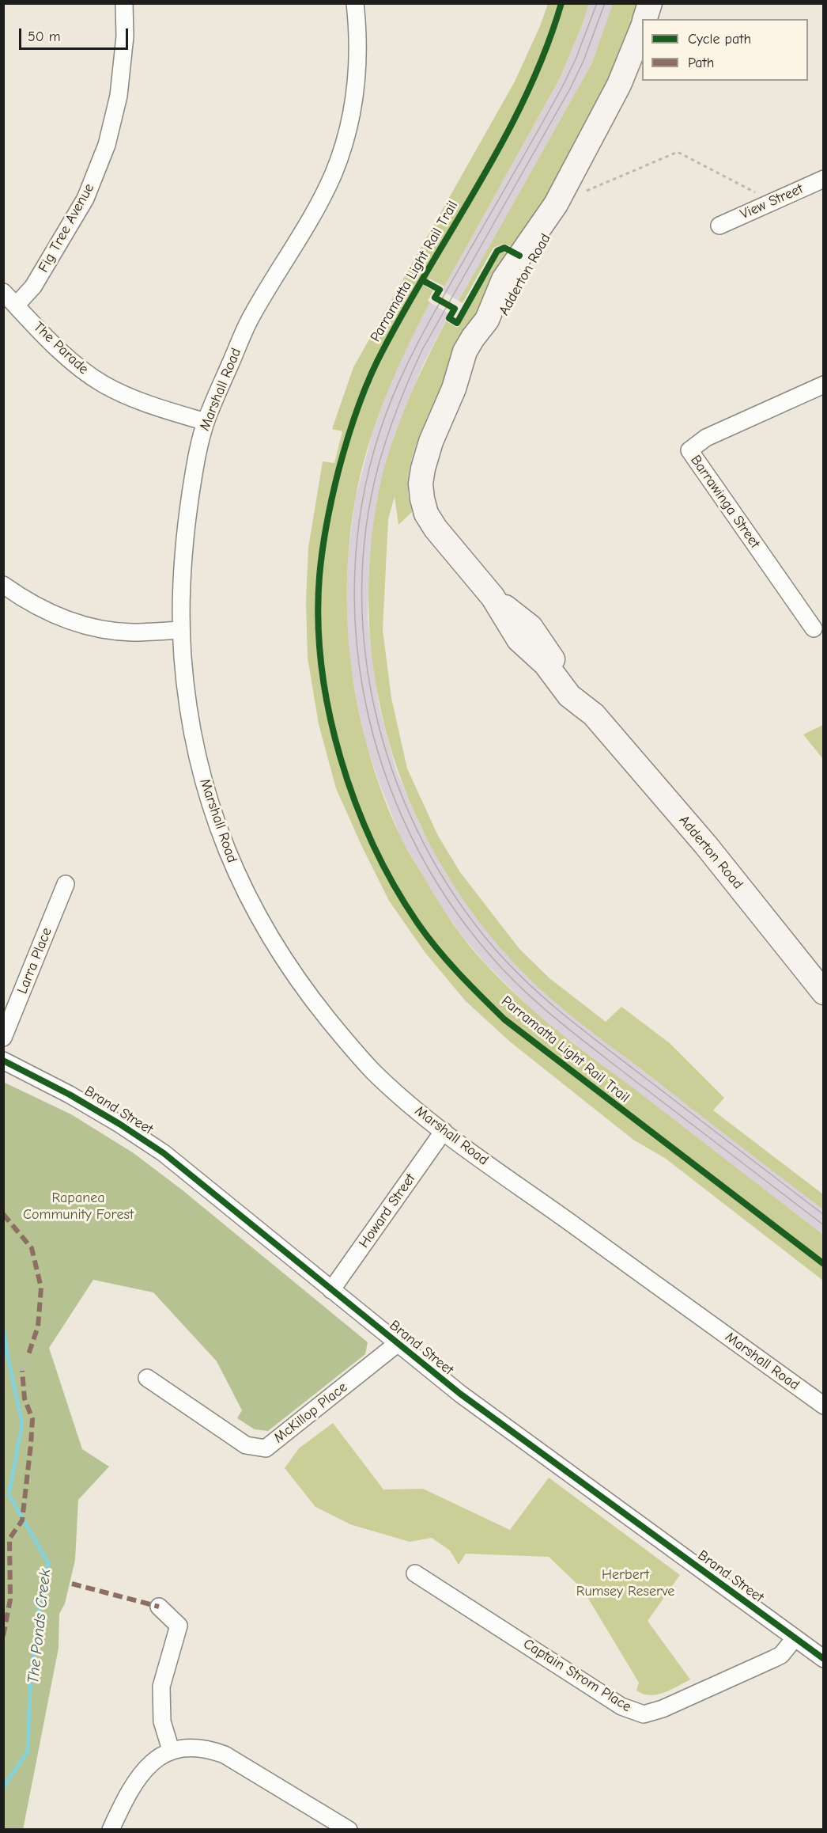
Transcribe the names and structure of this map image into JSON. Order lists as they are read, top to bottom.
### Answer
{
  "streets": {
    "main road": ["Adderton Road"],
    "street": [
      "View Street",
      "Fig Tree Avenue",
      "The Parade",
      "Marshall Road",
      "Barrawinga Street",
      "Larra Place",
      "Brand Street",
      "Howard Street",
      "McKillop Place",
      "Captain Strom Place"
    ],
    "cycle path": ["Parramatta Light Rail Trail"]
  },
  "crossings": [
    ["Fig Tree Avenue", "The Parade"],
    ["The Parade", "Marshall Road"],
    ["Marshall Road", "Howard Street"],
    ["Brand Street", "Howard Street"],
    ["Brand Street", "McKillop Place"],
    ["Brand Street", "Captain Strom Place"]
  ],
  "water": ["The Ponds Creek"],
  "parks": ["Rapanea Community Forest", "Herbert Rumsey Reserve"],
  "legend": ["Cycle path", "Path"],
  "scale_bar": "50 m"
}
